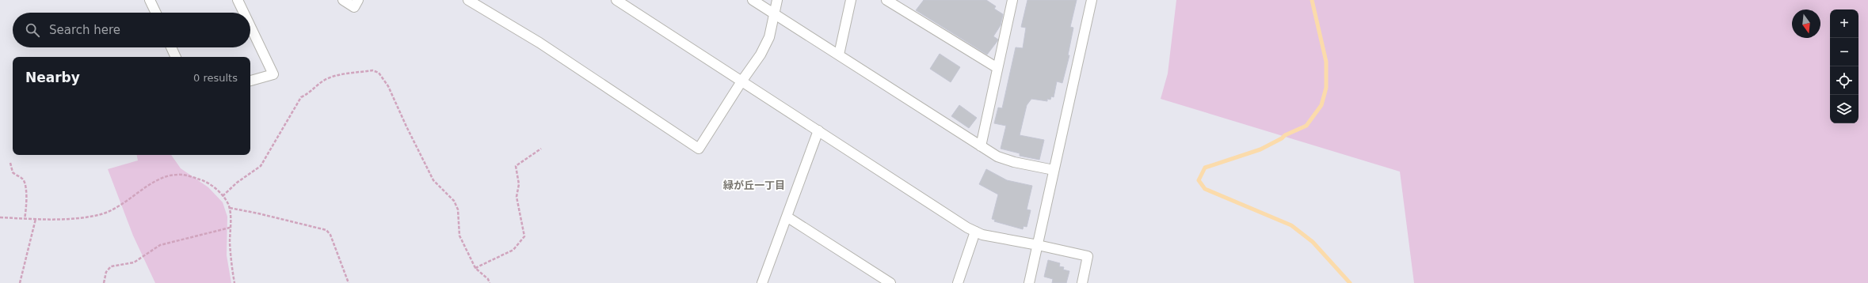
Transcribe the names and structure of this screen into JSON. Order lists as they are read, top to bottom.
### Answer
{
  "districts": ["緑が丘一丁目"],
  "north": "bottom",
  "page": {
    "map_buttons": ["+", "−"],
    "search": "Search here",
    "heading": ["Nearby", "0 results"]
  }
}
